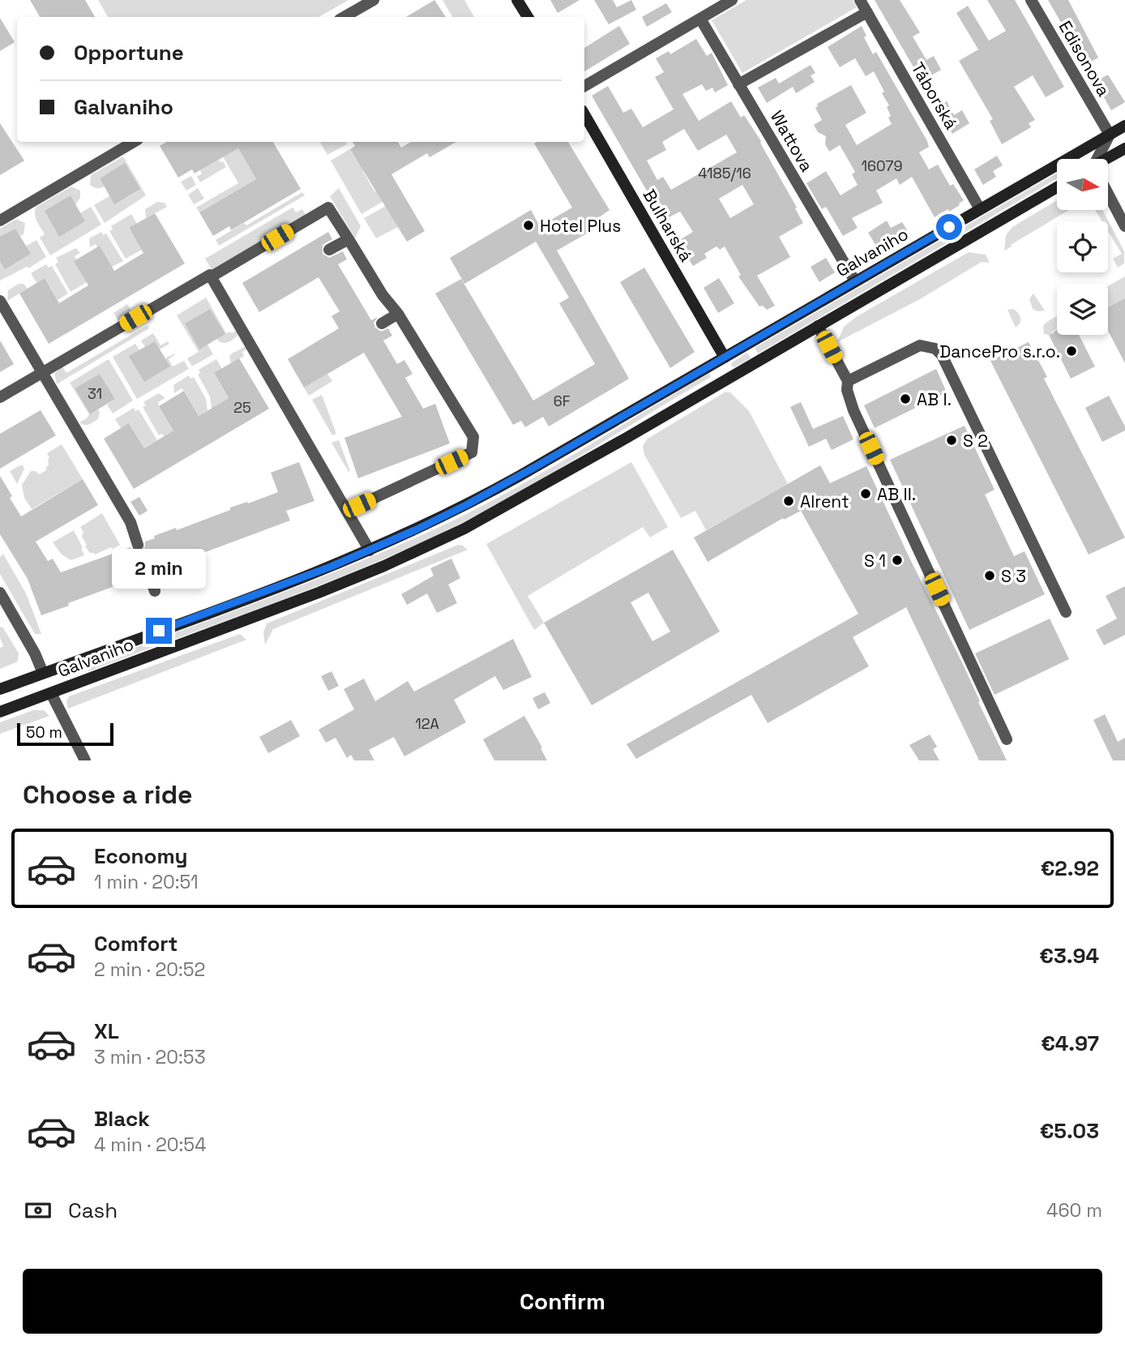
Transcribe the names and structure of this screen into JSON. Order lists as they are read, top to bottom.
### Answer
{
  "streets": {
    "main road": ["Bulharská", "Galvaniho"],
    "street": ["Edisonova", "Táborská", "Wattova"]
  },
  "crossings": [
    ["Edisonova", "Galvaniho"],
    ["Táborská", "Galvaniho"],
    ["Wattova", "Galvaniho"],
    ["Bulharská", "Galvaniho"]
  ],
  "places": [
    "Hotel Plus",
    "DancePro s.r.o.",
    "AB I.",
    "S 2",
    "AB II.",
    "Alrent",
    "S 1",
    "S 3"
  ],
  "house_numbers": [
    "16079",
    "4185/16",
    "31",
    "6F",
    "25",
    "12A"
  ],
  "scale_bar": "50 m",
  "north": "right",
  "page": {
    "banner": ["Opportune", "Galvaniho"],
    "bubble": "2 min",
    "scale": "50 m",
    "heading": "Choose a ride",
    "list": [
      {
        "name": "Economy",
        "note": "1 min · 20:51",
        "value": "€2.92"
      },
      {
        "name": "Comfort",
        "note": "2 min · 20:52",
        "value": "€3.94"
      },
      {
        "name": "XL",
        "note": "3 min · 20:53",
        "value": "€4.97"
      },
      {
        "name": "Black",
        "note": "4 min · 20:54",
        "value": "€5.03"
      }
    ],
    "pay": ["Cash", "460 m"],
    "buttons": "Confirm"
  }
}
